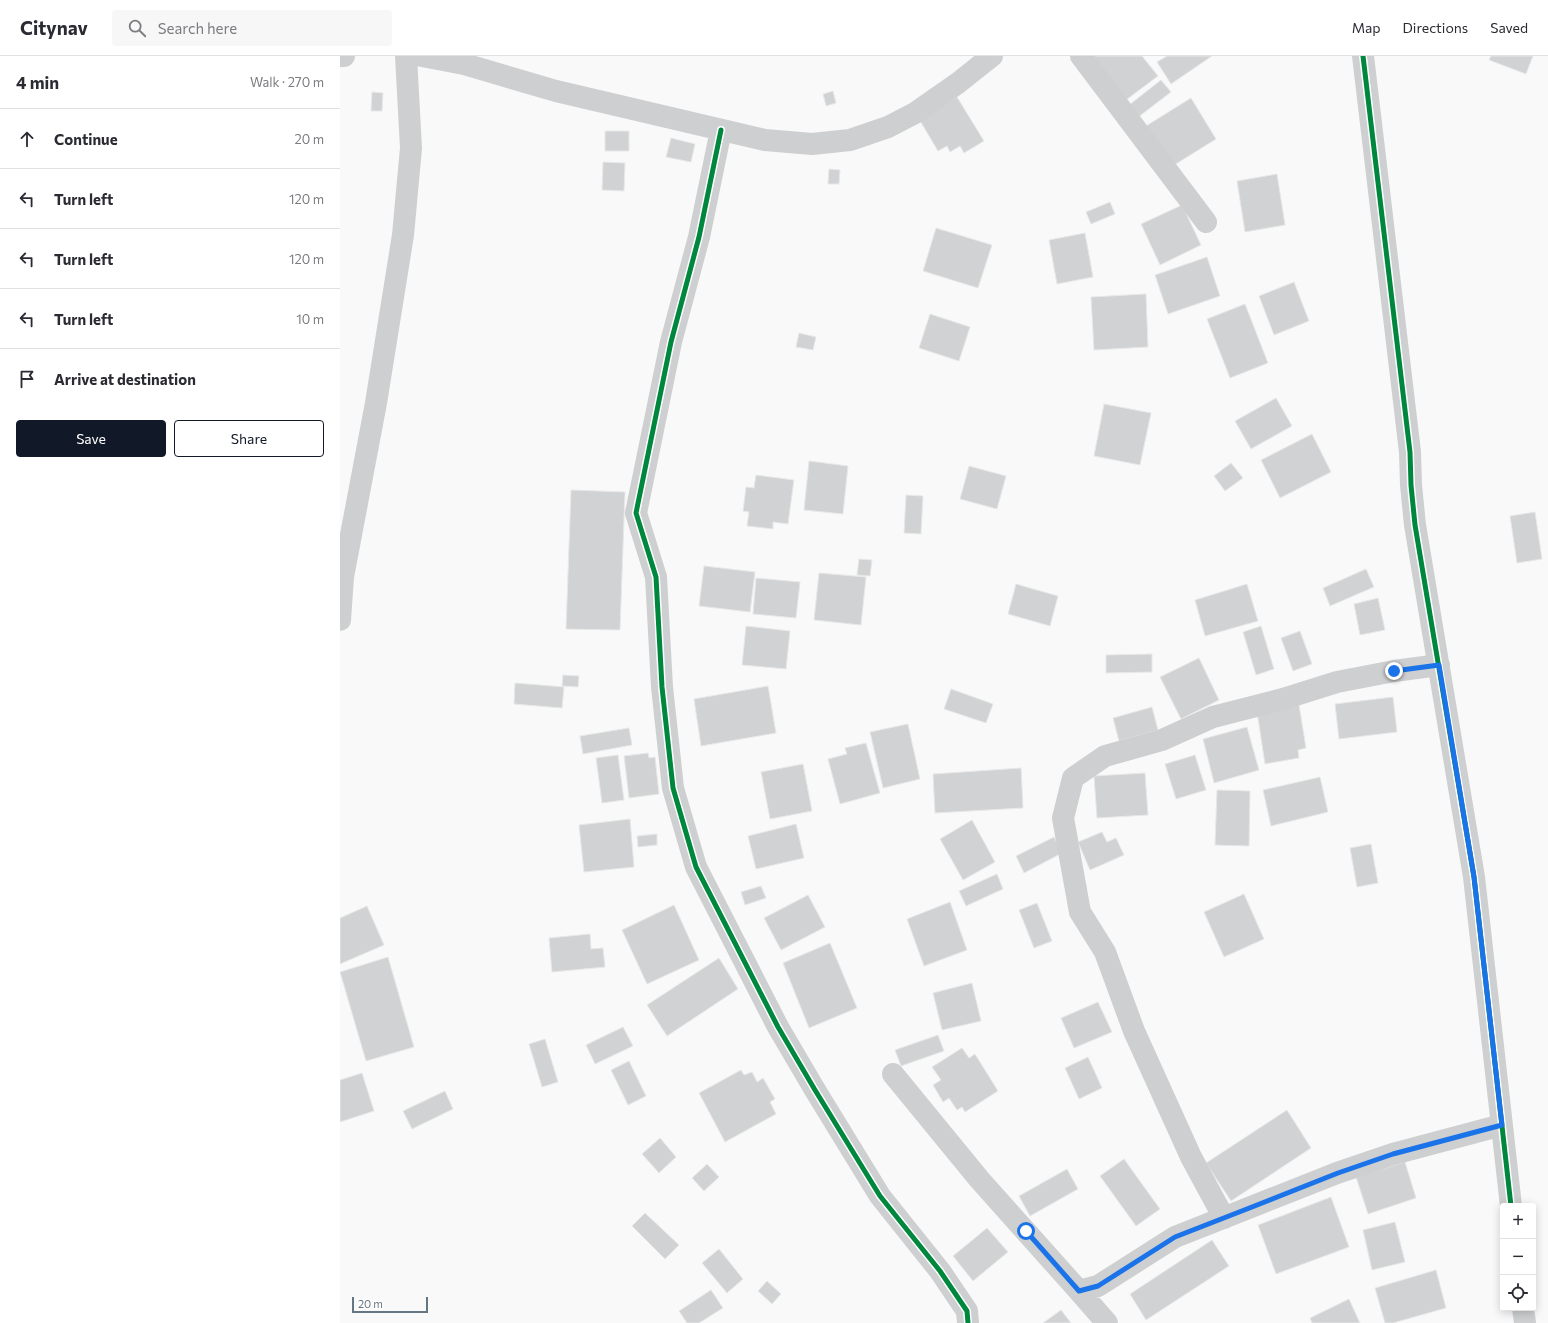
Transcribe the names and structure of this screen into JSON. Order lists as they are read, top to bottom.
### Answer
{
  "scale_bar": "20 m",
  "page": {
    "header": "Citynav",
    "search": "Search here",
    "nav": ["Map", "Directions", "Saved"],
    "heading": ["4 min", "Walk · 270 m"],
    "list": [
      ["Continue", "20 m"],
      ["Turn left", "120 m"],
      ["Turn left", "120 m"],
      ["Turn left", "10 m"],
      "Arrive at destination"
    ],
    "buttons": ["Save", "Share"],
    "map_buttons": ["+", "−"],
    "scale": "20 m"
  }
}
